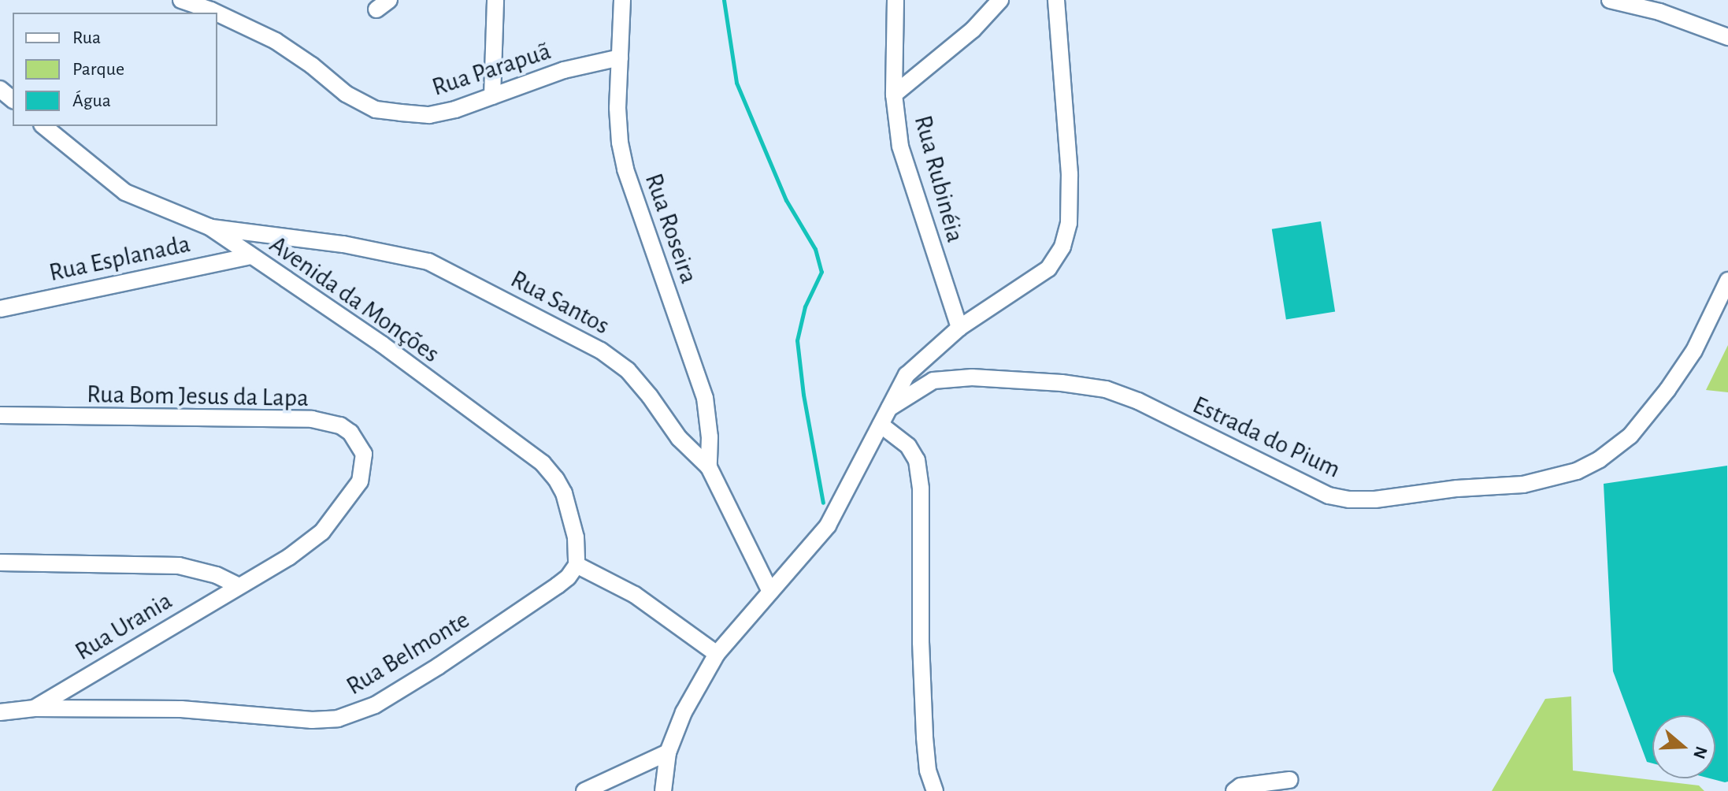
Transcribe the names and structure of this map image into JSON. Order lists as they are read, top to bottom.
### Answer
{
  "streets": {
    "street": [
      "Rua Parapuã",
      "Rua Rubinéia",
      "Rua Roseira",
      "Rua Esplanada",
      "Avenida da Monções",
      "Rua Santos",
      "Rua Bom Jesus da Lapa",
      "Estrada do Pium",
      "Rua Urania",
      "Rua Belmonte"
    ]
  },
  "crossings": [
    ["Rua Parapuã", "Rua Roseira"],
    ["Rua Roseira", "Rua Santos"],
    ["Rua Esplanada", "Avenida da Monções"],
    ["Avenida da Monções", "Rua Santos"],
    ["Avenida da Monções", "Rua Belmonte"],
    ["Rua Bom Jesus da Lapa", "Rua Urania"],
    ["Rua Urania", "Rua Belmonte"]
  ],
  "legend": ["Rua", "Parque", "Água"],
  "north": "right"
}
